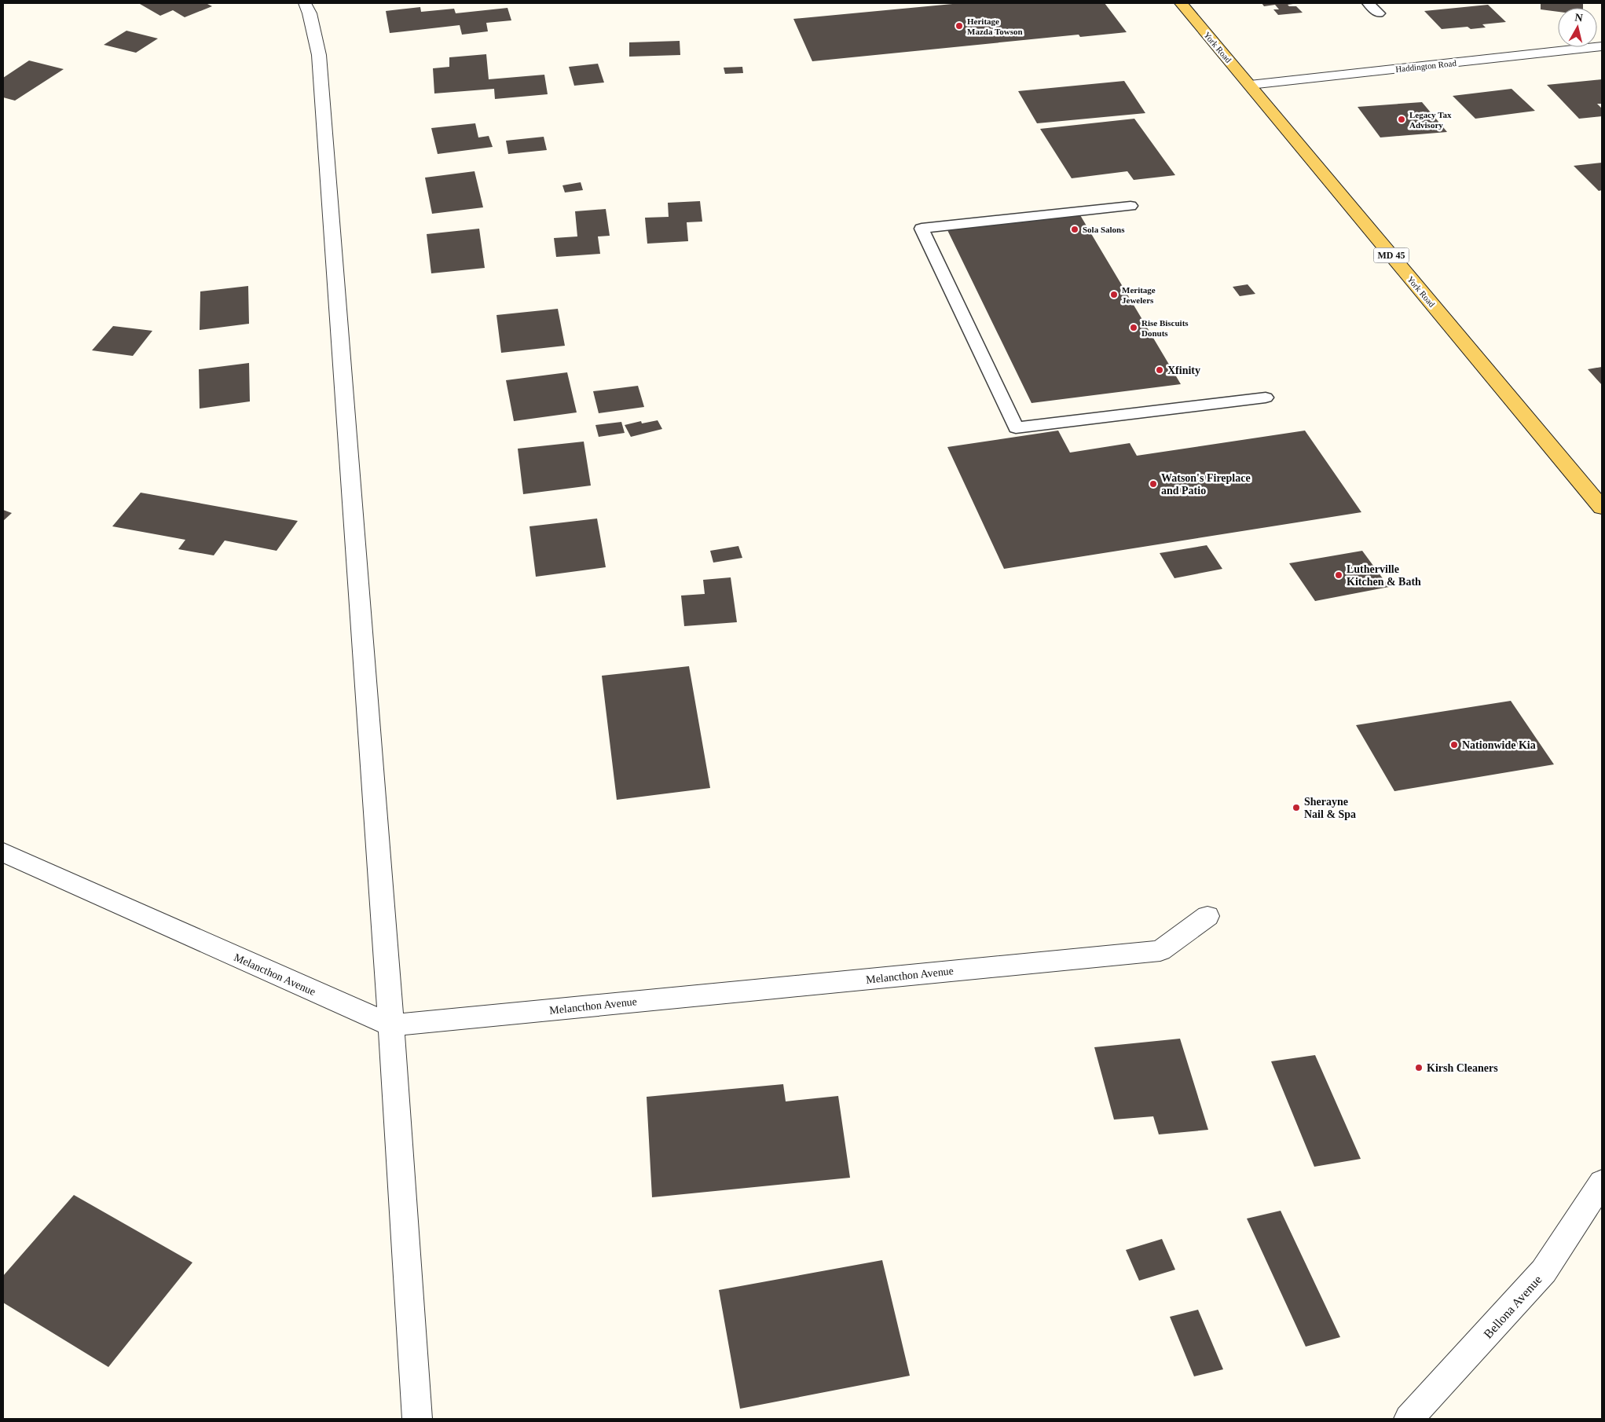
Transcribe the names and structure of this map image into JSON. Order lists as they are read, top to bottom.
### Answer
{
  "streets": {
    "main road": ["York Road", "MD 45"],
    "street": ["Haddington Road", "Melancthon Avenue", "Bellona Avenue"]
  },
  "crossings": [
    ["York Road", "Haddington Road"]
  ],
  "places": [
    "Heritage Mazda Towson",
    "Legacy Tax Advisory",
    "Sola Salons",
    "Meritage Jewelers",
    "Rise Biscuits Donuts",
    "Xfinity",
    "Watson's Fireplace and Patio",
    "Lutherville Kitchen & Bath",
    "Nationwide Kia",
    "Sherayne Nail & Spa",
    "Kirsh Cleaners"
  ],
  "north": "top"
}
